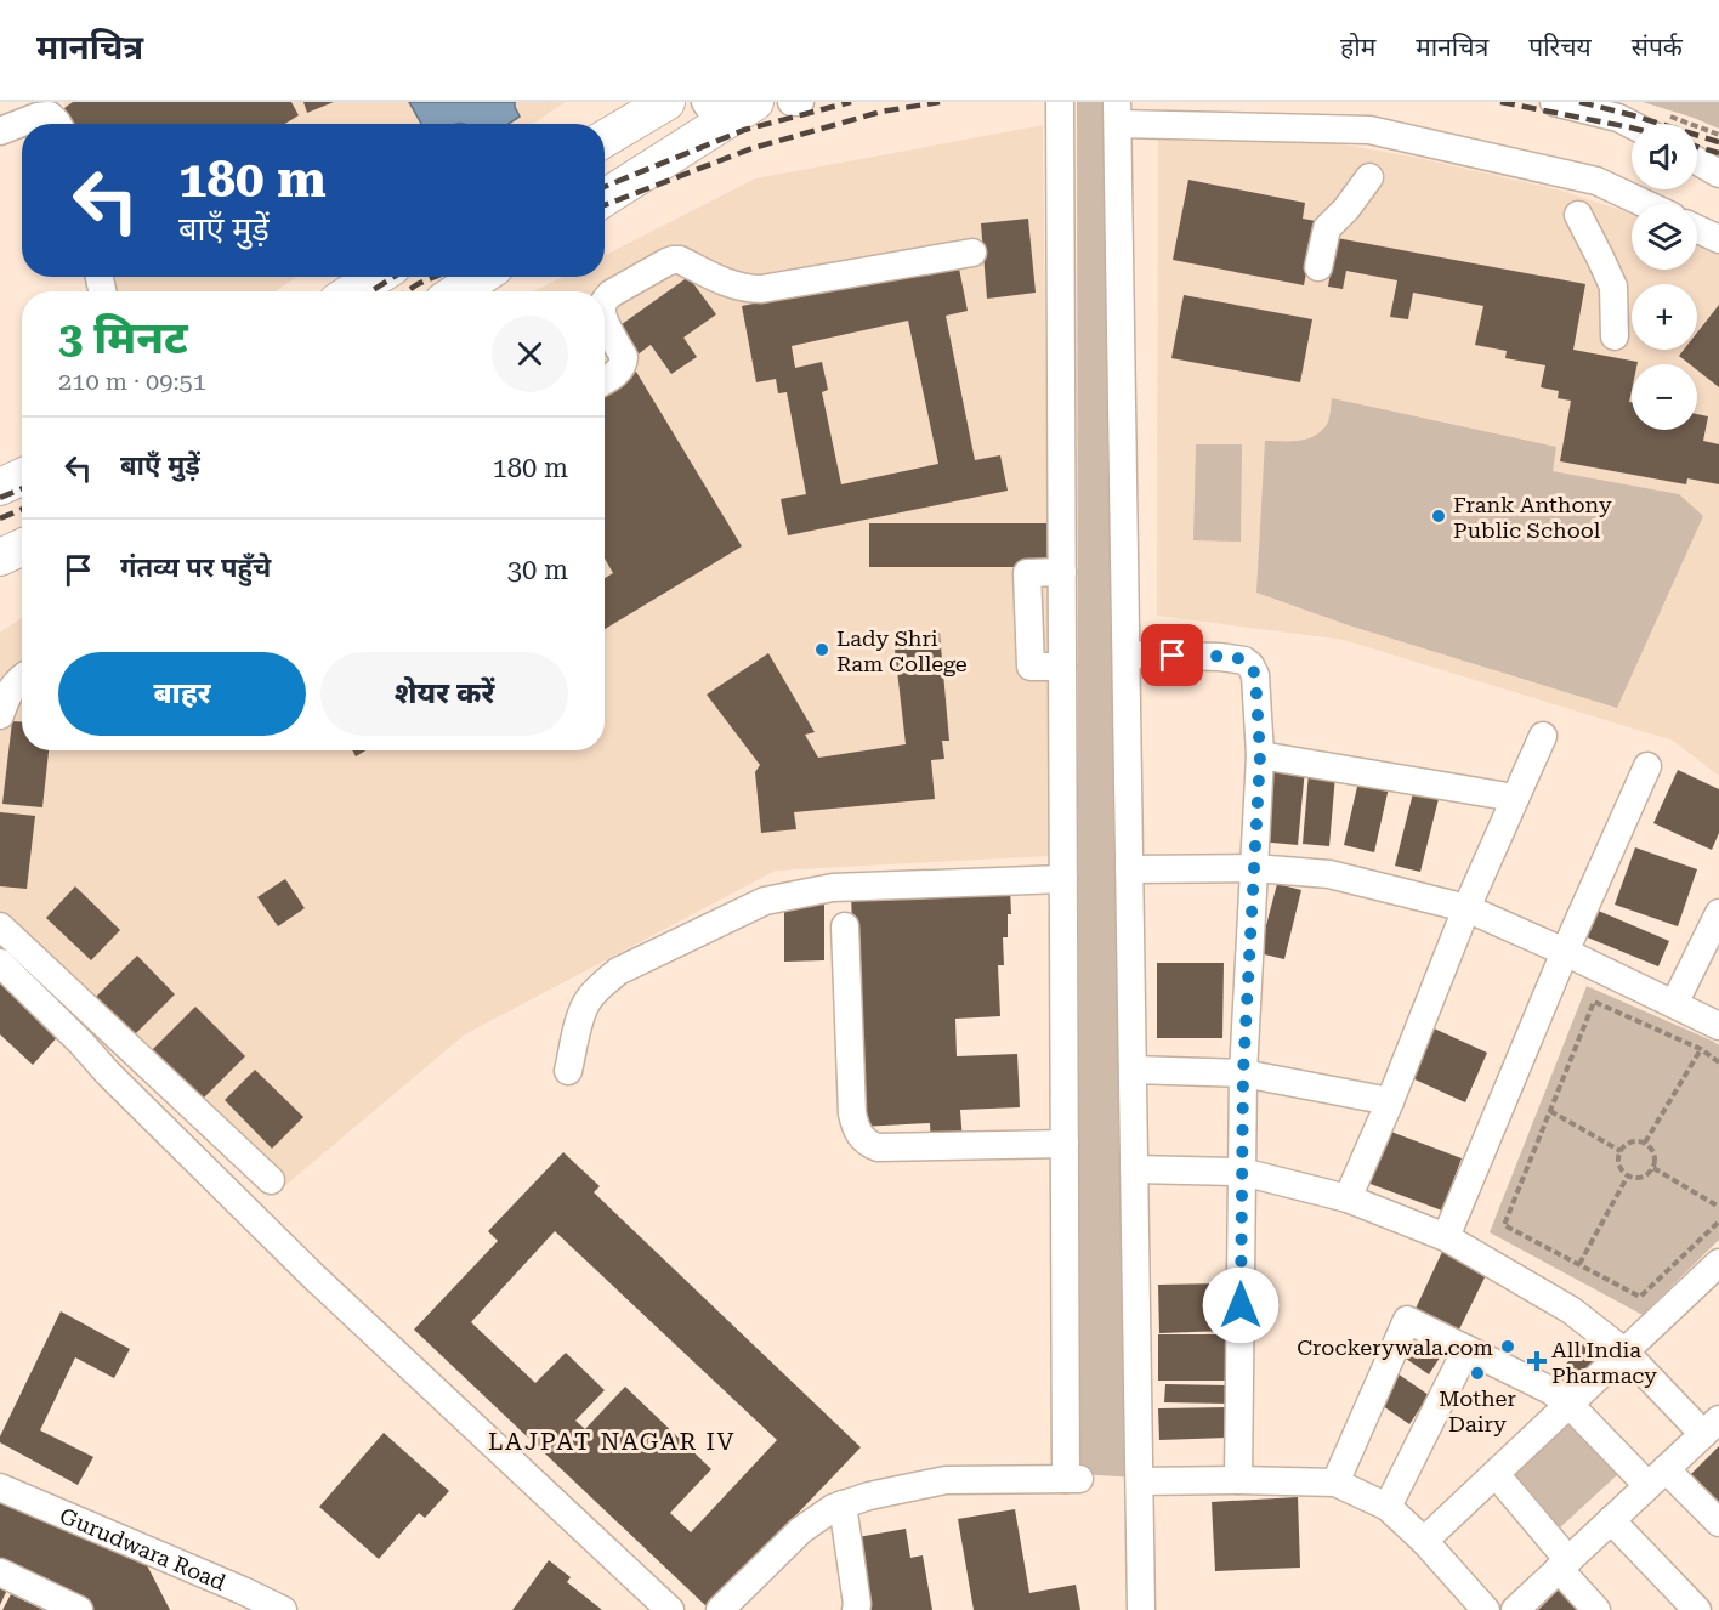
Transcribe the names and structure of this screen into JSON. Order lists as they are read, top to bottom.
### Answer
{
  "streets": {
    "street": ["Gurudwara Road"]
  },
  "districts": ["LAJPAT NAGAR IV"],
  "places": {
    "other": [
      "Frank Anthony Public School",
      "Lady Shri Ram College",
      "Crockerywala.com",
      "Mother Dairy"
    ],
    "health": ["All India Pharmacy"]
  },
  "page": {
    "header": "मानचित्र",
    "nav": [
      "होम",
      "मानचित्र",
      "परिचय",
      "संपर्क"
    ],
    "map_buttons": ["+", "−"],
    "turn": ["180 m", "बाएँ मुड़ें"],
    "heading": ["3 मिनट", "210 m · 09:51"],
    "list": [
      {
        "name": "बाएँ मुड़ें",
        "value": "180 m"
      },
      {
        "name": "गंतव्य पर पहुँचे",
        "value": "30 m"
      }
    ],
    "buttons": ["बाहर", "शेयर करें"]
  }
}
